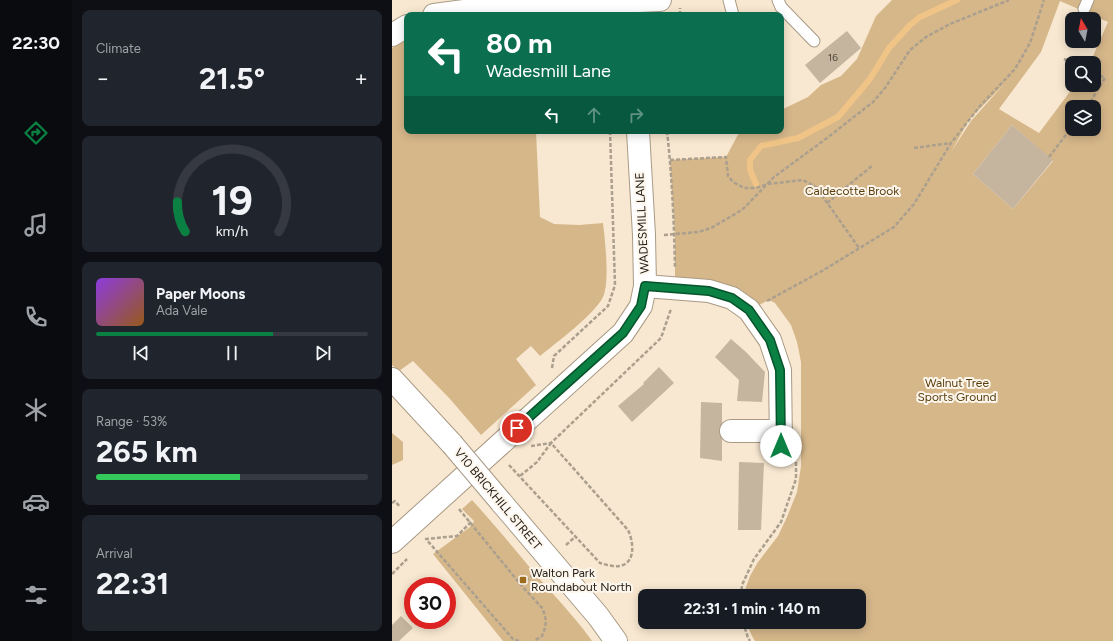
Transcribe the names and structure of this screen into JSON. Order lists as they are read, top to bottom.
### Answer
{
  "streets": {
    "street": ["WADESMILL LANE", "V10 BRICKHILL STREET"]
  },
  "parks": ["Caldecotte Brook", "Walnut Tree Sports Ground"],
  "places": {
    "transit": ["Walton Park Roundabout North"]
  },
  "house_numbers": ["16"],
  "north": "top",
  "page": {
    "tabs": "22:30",
    "tile": [
      "Climate",
      ["Range · 53%", "265 km"],
      ["Arrival", "22:31"]
    ],
    "turn": ["80 m", "Wadesmill Lane"],
    "heat": ["−", "21.5°", "+"],
    "song": ["Paper Moons", "Ada Vale"],
    "limit": "30",
    "trip": "22:31 · 1 min · 140 m",
    "gauge": ["19", "km/h"]
  }
}
